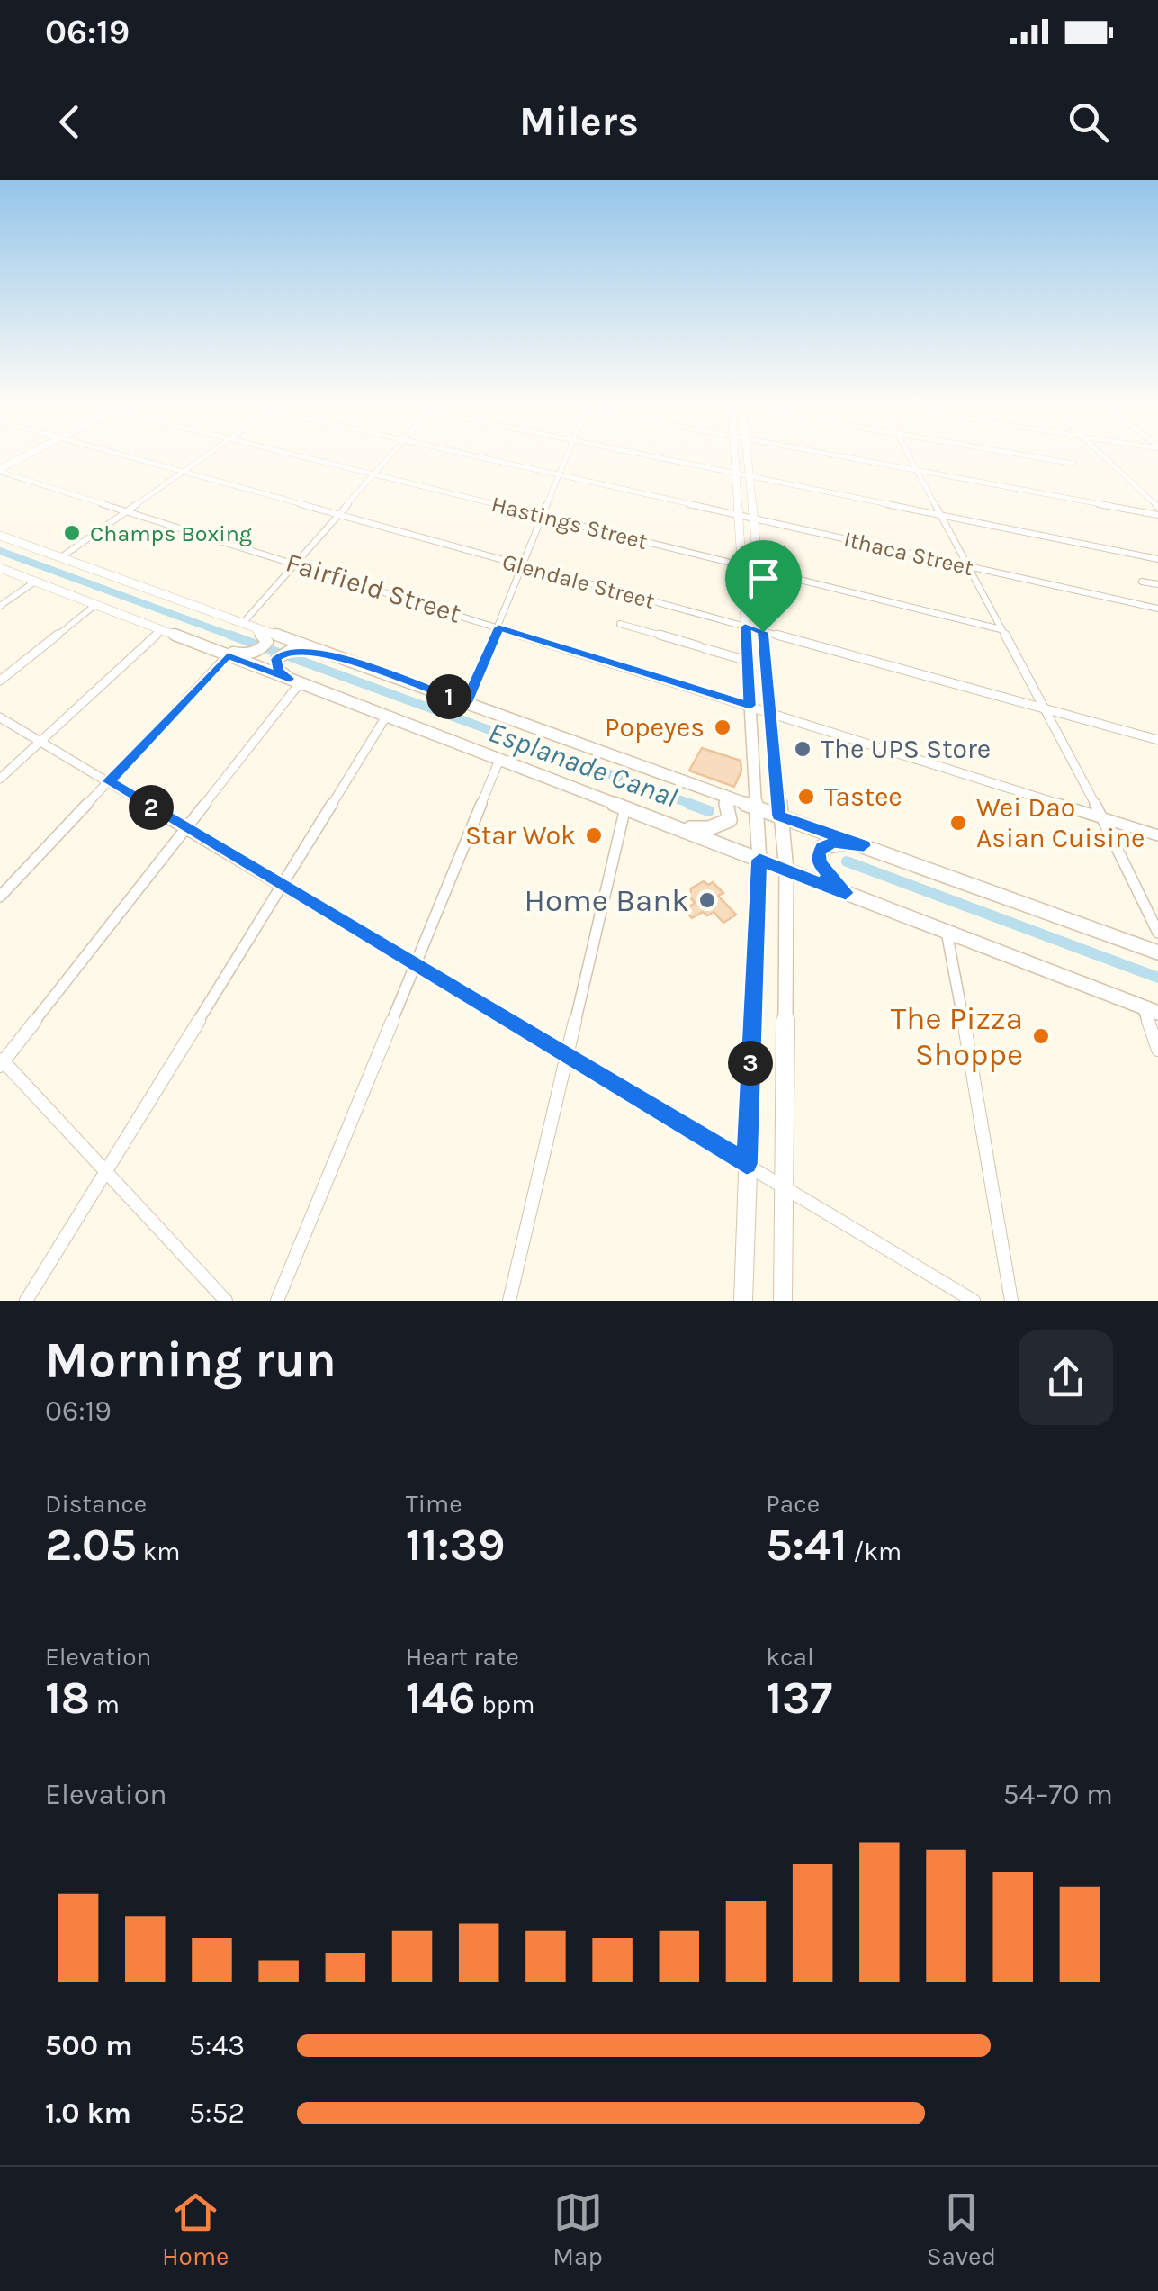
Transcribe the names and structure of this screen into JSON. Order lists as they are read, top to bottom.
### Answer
{
  "streets": {
    "street": [
      "Hastings Street",
      "Ithaca Street",
      "Glendale Street",
      "Fairfield Street"
    ]
  },
  "water": ["Esplanade Canal"],
  "places": [
    "Champs Boxing",
    "Popeyes",
    "The UPS Store",
    "Tastee",
    "Wei Dao Asian Cuisine",
    "Star Wok",
    "Home Bank",
    "The Pizza Shoppe"
  ],
  "page": {
    "status": "06:19",
    "header": "Milers",
    "pins": ["1", "2", "3"],
    "heading": ["Morning run", "06:19"],
    "stats": [
      ["Distance", "2.05 km"],
      ["Time", "11:39"],
      ["Pace", "5:41 /km"],
      ["Elevation", "18 m"],
      ["Heart rate", "146 bpm"],
      ["kcal", "137"]
    ],
    "chart": ["Elevation", "54–70 m"],
    "list": [
      {
        "name": "500 m",
        "note": "5:43"
      },
      {
        "name": "1.0 km",
        "note": "5:52"
      }
    ],
    "tabs": ["Home", "Map", "Saved"]
  }
}
